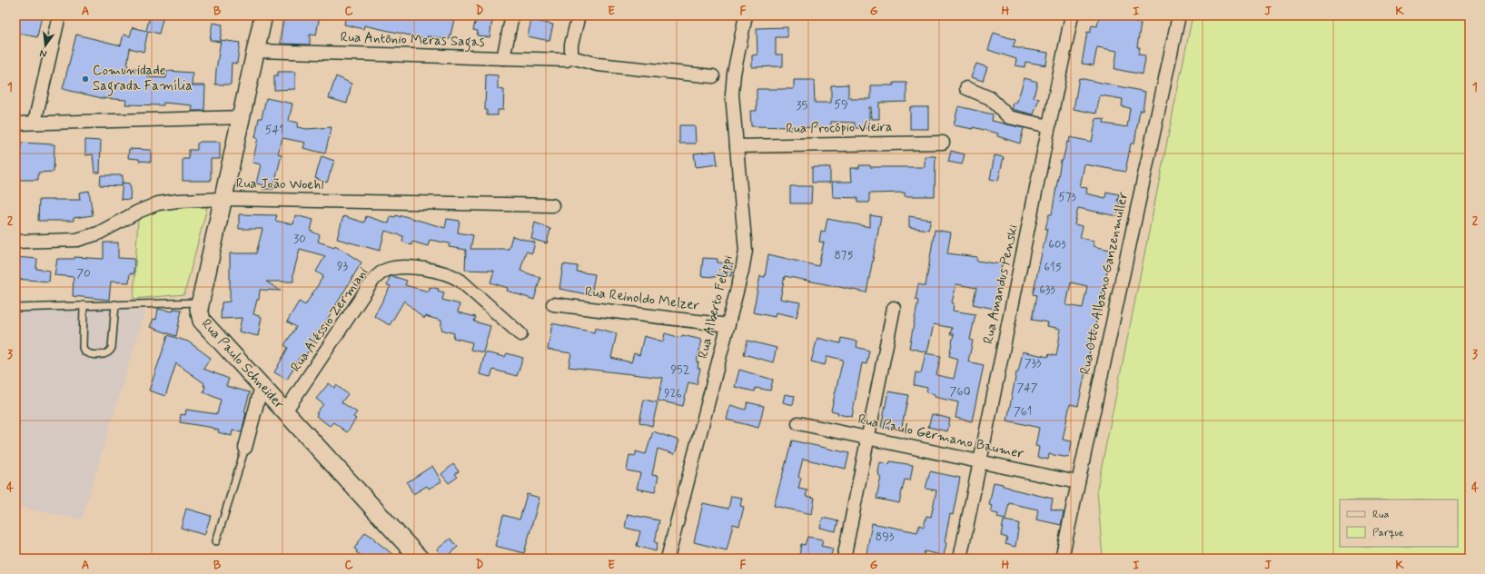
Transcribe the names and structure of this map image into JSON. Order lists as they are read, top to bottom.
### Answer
{
  "streets": {
    "street": [
      "Rua Antônio Meras Sagas",
      "Rua Procópio Vieira",
      "Rua João Woehl",
      "Rua Otto Albano Ganzenmüller",
      "Rua Amandus Penski",
      "Rua Reinoldo Melzer",
      "Rua Alberto Felippi",
      "Rua Aléssio Zermiani",
      "Rua Paulo Schneider",
      "Rua Paulo Germano Baumer"
    ]
  },
  "crossings": [
    ["Rua Antônio Meras Sagas", "Rua Paulo Schneider"],
    ["Rua Procópio Vieira", "Rua Alberto Felippi"],
    ["Rua João Woehl", "Rua Paulo Schneider"],
    ["Rua Otto Albano Ganzenmüller", "Rua Paulo Germano Baumer"],
    ["Rua Amandus Penski", "Rua Paulo Germano Baumer"],
    ["Rua Reinoldo Melzer", "Rua Alberto Felippi"],
    ["Rua Aléssio Zermiani", "Rua Paulo Schneider"]
  ],
  "places": ["Comunidade Sagrada Família"],
  "house_numbers": [
    "59",
    "35",
    "541",
    "573",
    "30",
    "603",
    "875",
    "93",
    "615",
    "70",
    "633",
    "733",
    "952",
    "747",
    "760",
    "926",
    "761",
    "893"
  ],
  "legend": ["Rua", "Parque"],
  "north": "bottom",
  "grid": {
    "columns": [
      "A",
      "B",
      "C",
      "D",
      "E",
      "F",
      "G",
      "H",
      "I",
      "J",
      "K"
    ],
    "rows": [
      "1",
      "2",
      "3",
      "4"
    ]
  }
}
